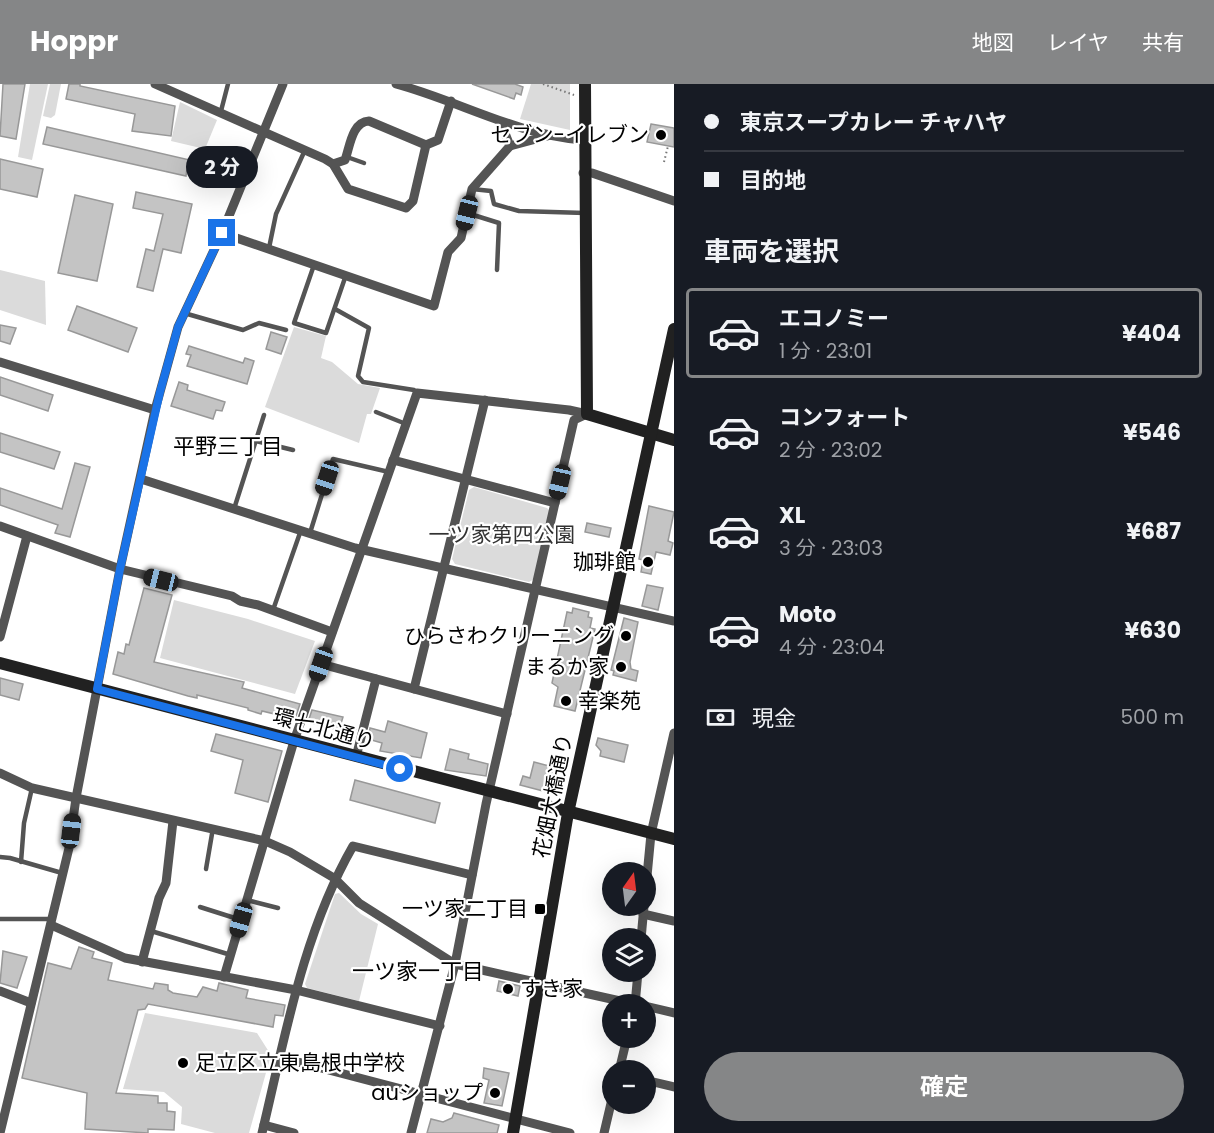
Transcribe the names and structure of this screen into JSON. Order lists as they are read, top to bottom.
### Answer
{
  "streets": {
    "street": ["環七北通り", "花畑大橋通り"]
  },
  "crossings": [
    ["環七北通り", "花畑大橋通り"]
  ],
  "districts": ["平野三丁目", "一ツ家一丁目"],
  "parks": ["一ツ家第四公園"],
  "places": {
    "other": [
      "セブン-イレブン",
      "珈琲館",
      "ひらさわクリーニング",
      "まるか家",
      "幸楽苑",
      "すき家",
      "足立区立東島根中学校",
      "auショップ"
    ],
    "transit": ["一ツ家二丁目"]
  },
  "north": "top",
  "page": {
    "header": "Hoppr",
    "nav": ["地図", "レイヤ", "共有"],
    "banner": ["東京スープカレー チャハヤ", "目的地"],
    "bubble": "2 分",
    "heading": "車両を選択",
    "list": [
      {
        "name": "エコノミー",
        "note": "1 分 · 23:01",
        "value": "¥404"
      },
      {
        "name": "コンフォート",
        "note": "2 分 · 23:02",
        "value": "¥546"
      },
      {
        "name": "XL",
        "note": "3 分 · 23:03",
        "value": "¥687"
      },
      {
        "name": "Moto",
        "note": "4 分 · 23:04",
        "value": "¥630"
      }
    ],
    "pay": ["現金", "500 m"],
    "map_buttons": ["+", "−"],
    "buttons": "確定"
  }
}
